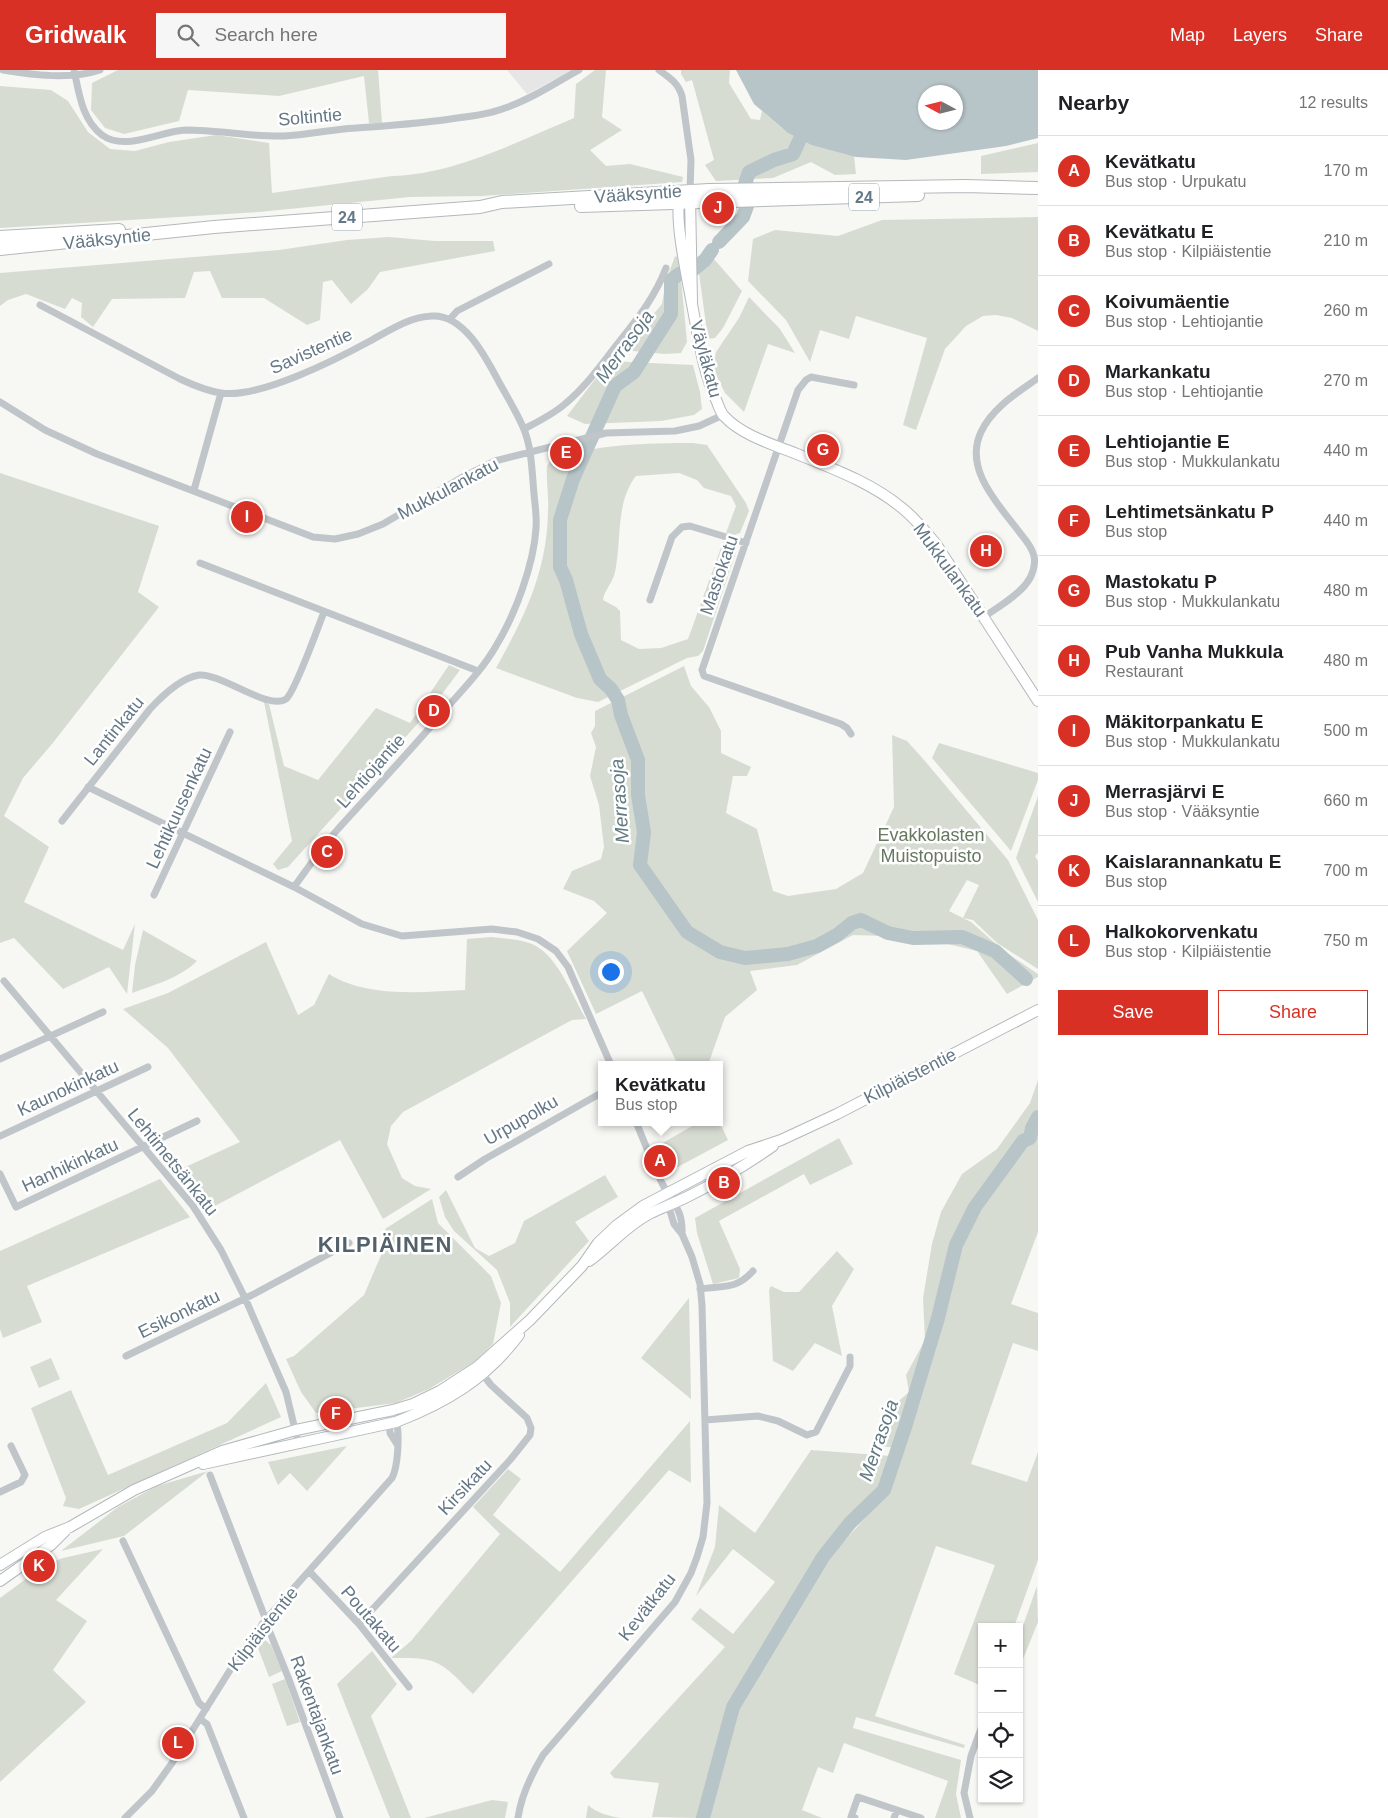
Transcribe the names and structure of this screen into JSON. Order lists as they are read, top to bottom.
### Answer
{
  "streets": {
    "highway": ["Vääksyntie", "24"],
    "street": [
      "Soltintie",
      "Savistentie",
      "Väyläkatu",
      "Mukkulankatu",
      "Mastokatu",
      "Lantinkatu",
      "Lehtiojantie",
      "Lehtikuusenkatu",
      "Kilpiäistentie",
      "Kaunokinkatu",
      "Urpupolku",
      "Lehtimetsänkatu",
      "Hanhikinkatu",
      "Esikonkatu",
      "Kirsikatu",
      "Kevätkatu",
      "Poutakatu",
      "Rakentajankatu"
    ]
  },
  "crossings": [
    ["Vääksyntie", "Väyläkatu"],
    ["Väyläkatu", "Mukkulankatu"],
    ["Mukkulankatu", "Mastokatu"],
    ["Mukkulankatu", "Lehtiojantie"],
    ["Kilpiäistentie", "Kirsikatu"],
    ["Kilpiäistentie", "Kevätkatu"],
    ["Kilpiäistentie", "Poutakatu"],
    ["Kilpiäistentie", "Rakentajankatu"],
    ["Kaunokinkatu", "Lehtimetsänkatu"],
    ["Lehtimetsänkatu", "Hanhikinkatu"],
    ["Lehtimetsänkatu", "Esikonkatu"],
    ["Kirsikatu", "Poutakatu"]
  ],
  "districts": ["KILPIÄINEN"],
  "water": ["Merrasoja"],
  "parks": ["Evakkolasten Muistopuisto"],
  "north": "left",
  "page": {
    "header": "Gridwalk",
    "search": "Search here",
    "nav": ["Map", "Layers", "Share"],
    "heading": ["Nearby", "12 results"],
    "list": [
      {
        "mark": "A",
        "name": "Kevätkatu",
        "note": "Bus stop · Urpukatu",
        "value": "170 m"
      },
      {
        "mark": "B",
        "name": "Kevätkatu E",
        "note": "Bus stop · Kilpiäistentie",
        "value": "210 m"
      },
      {
        "mark": "C",
        "name": "Koivumäentie",
        "note": "Bus stop · Lehtiojantie",
        "value": "260 m"
      },
      {
        "mark": "D",
        "name": "Markankatu",
        "note": "Bus stop · Lehtiojantie",
        "value": "270 m"
      },
      {
        "mark": "E",
        "name": "Lehtiojantie E",
        "note": "Bus stop · Mukkulankatu",
        "value": "440 m"
      },
      {
        "mark": "F",
        "name": "Lehtimetsänkatu P",
        "note": "Bus stop",
        "value": "440 m"
      },
      {
        "mark": "G",
        "name": "Mastokatu P",
        "note": "Bus stop · Mukkulankatu",
        "value": "480 m"
      },
      {
        "mark": "H",
        "name": "Pub Vanha Mukkula",
        "note": "Restaurant",
        "value": "480 m"
      },
      {
        "mark": "I",
        "name": "Mäkitorpankatu E",
        "note": "Bus stop · Mukkulankatu",
        "value": "500 m"
      },
      {
        "mark": "J",
        "name": "Merrasjärvi E",
        "note": "Bus stop · Vääksyntie",
        "value": "660 m"
      },
      {
        "mark": "K",
        "name": "Kaislarannankatu E",
        "note": "Bus stop",
        "value": "700 m"
      },
      {
        "mark": "L",
        "name": "Halkokorvenkatu",
        "note": "Bus stop · Kilpiäistentie",
        "value": "750 m"
      }
    ],
    "pins": [
      "J",
      "G",
      "E",
      "I",
      "H",
      "D",
      "C",
      "A",
      "B",
      "F",
      "K",
      "L"
    ],
    "buttons": ["Save", "Share"],
    "popup": ["Kevätkatu", "Bus stop"],
    "map_buttons": ["+", "−"]
  }
}
